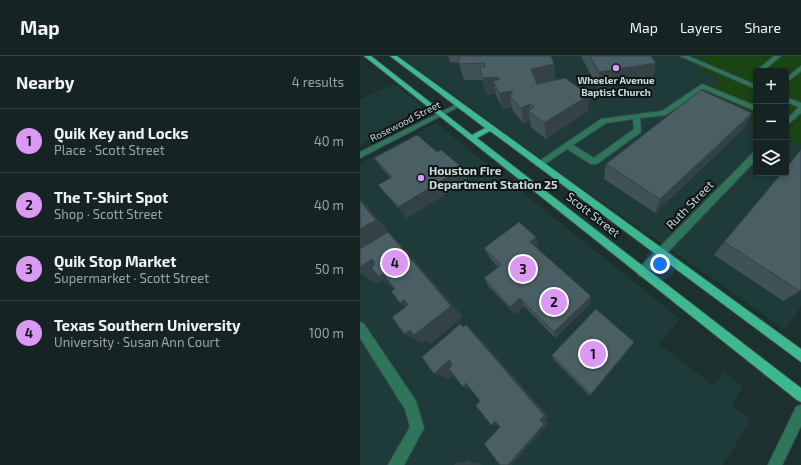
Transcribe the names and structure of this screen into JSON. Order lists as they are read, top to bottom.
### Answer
{
  "streets": {
    "main road": ["Scott Street"],
    "street": ["Rosewood Street", "Ruth Street"]
  },
  "crossings": [
    ["Rosewood Street", "Scott Street"],
    ["Ruth Street", "Scott Street"]
  ],
  "places": ["Wheeler Avenue Baptist Church", "Houston Fire Department Station 25"],
  "page": {
    "header": "Map",
    "nav": ["Map", "Layers", "Share"],
    "heading": ["Nearby", "4 results"],
    "map_buttons": ["+", "−"],
    "list": [
      {
        "mark": "1",
        "name": "Quik Key and Locks",
        "note": "Place · Scott Street",
        "value": "40 m"
      },
      {
        "mark": "2",
        "name": "The T-Shirt Spot",
        "note": "Shop · Scott Street",
        "value": "40 m"
      },
      {
        "mark": "3",
        "name": "Quik Stop Market",
        "note": "Supermarket · Scott Street",
        "value": "50 m"
      },
      {
        "mark": "4",
        "name": "Texas Southern University",
        "note": "University · Susan Ann Court",
        "value": "100 m"
      }
    ],
    "pins": [
      "4",
      "3",
      "2",
      "1"
    ]
  }
}
